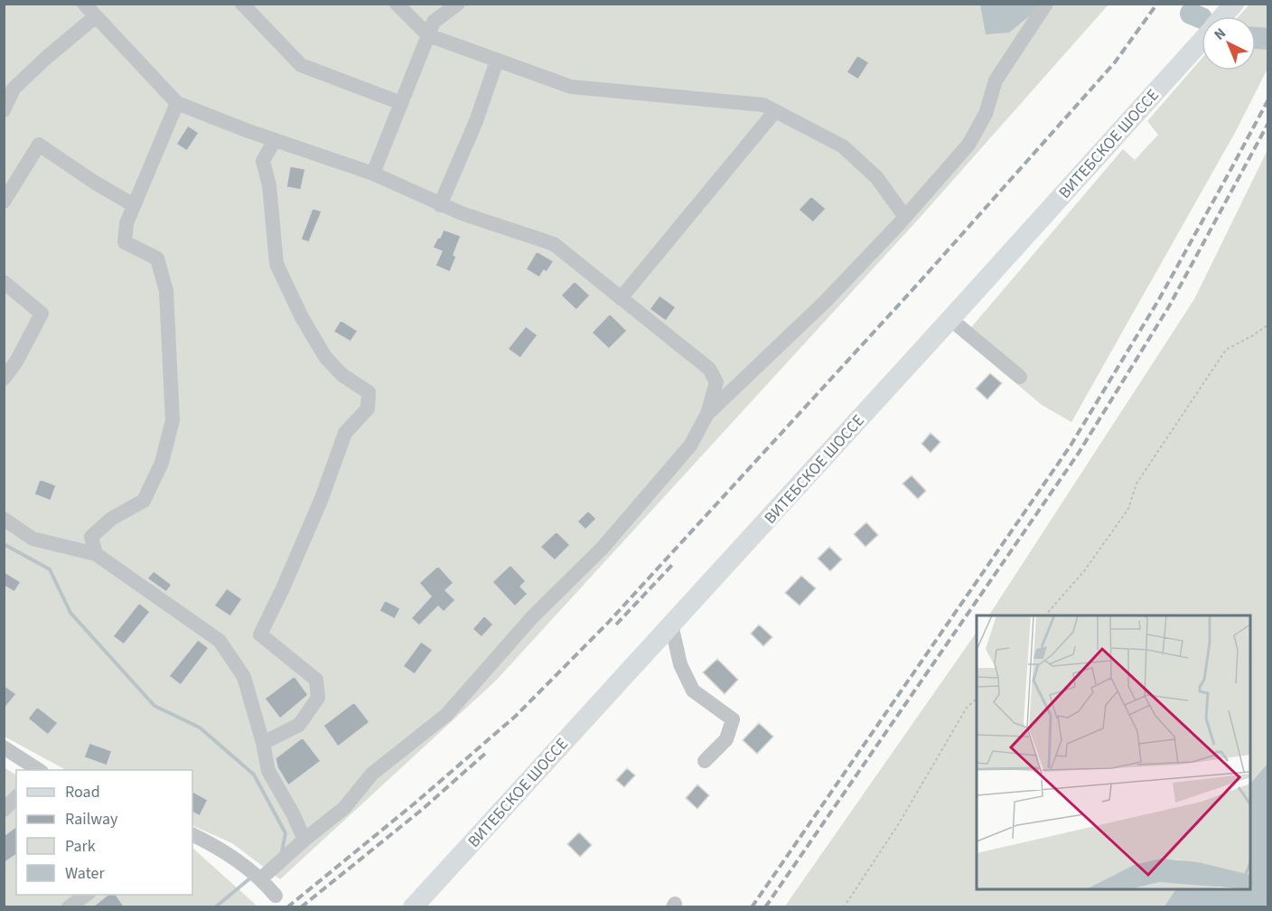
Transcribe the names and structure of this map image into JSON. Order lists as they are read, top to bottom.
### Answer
{
  "streets": {
    "main road": ["ВИТЕБСКОЕ ШОССЕ"]
  },
  "legend": [
    "Road",
    "Railway",
    "Park",
    "Water"
  ],
  "north": "top left"
}
